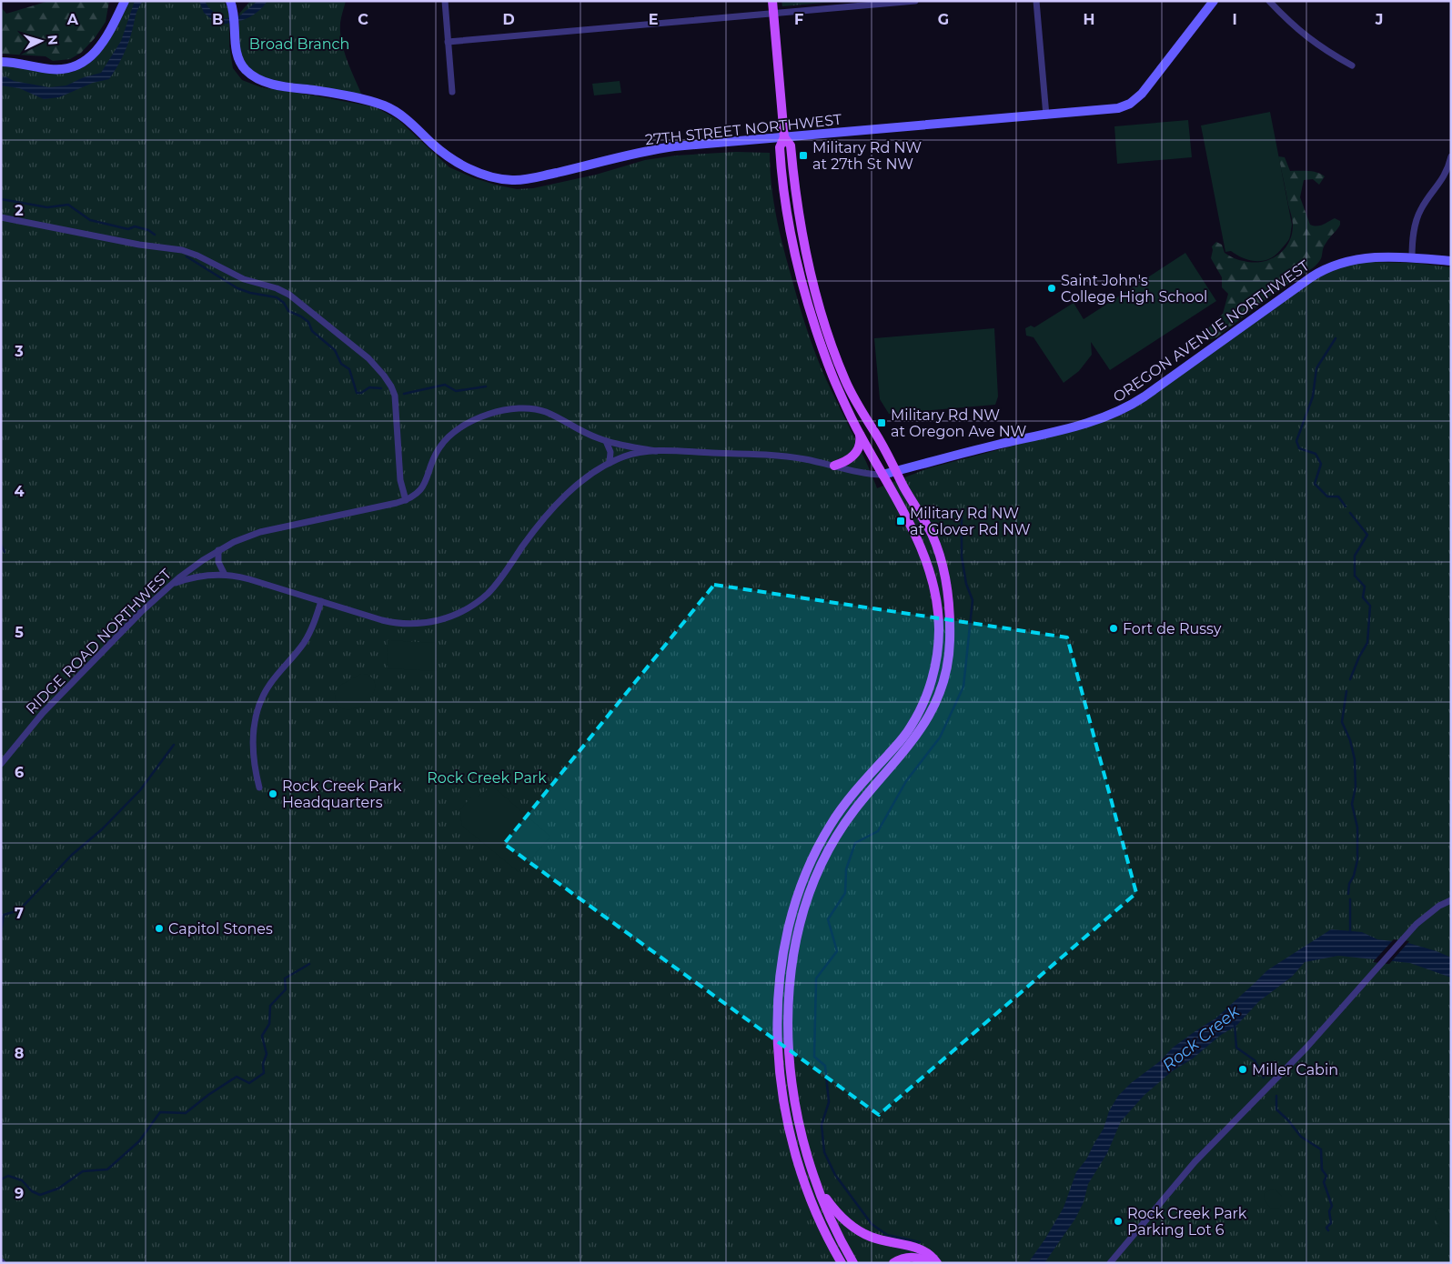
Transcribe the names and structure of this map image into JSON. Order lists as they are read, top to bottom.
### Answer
{
  "streets": {
    "street": ["27TH STREET NORTHWEST", "OREGON AVENUE NORTHWEST", "RIDGE ROAD NORTHWEST"]
  },
  "water": ["Rock Creek"],
  "parks": ["Broad Branch", "Rock Creek Park"],
  "places": {
    "transit": ["Military Rd NW at 27th St NW", "Military Rd NW at Oregon Ave NW", "Military Rd NW at Glover Rd NW"],
    "other": [
      "Saint John's College High School",
      "Fort de Russy",
      "Rock Creek Park Headquarters",
      "Capitol Stones",
      "Miller Cabin",
      "Rock Creek Park Parking Lot 6"
    ]
  },
  "north": "right",
  "grid": {
    "columns": [
      "A",
      "B",
      "C",
      "D",
      "E",
      "F",
      "G",
      "H",
      "I",
      "J"
    ],
    "rows": [
      "2",
      "3",
      "4",
      "5",
      "6",
      "7",
      "8",
      "9"
    ]
  }
}
